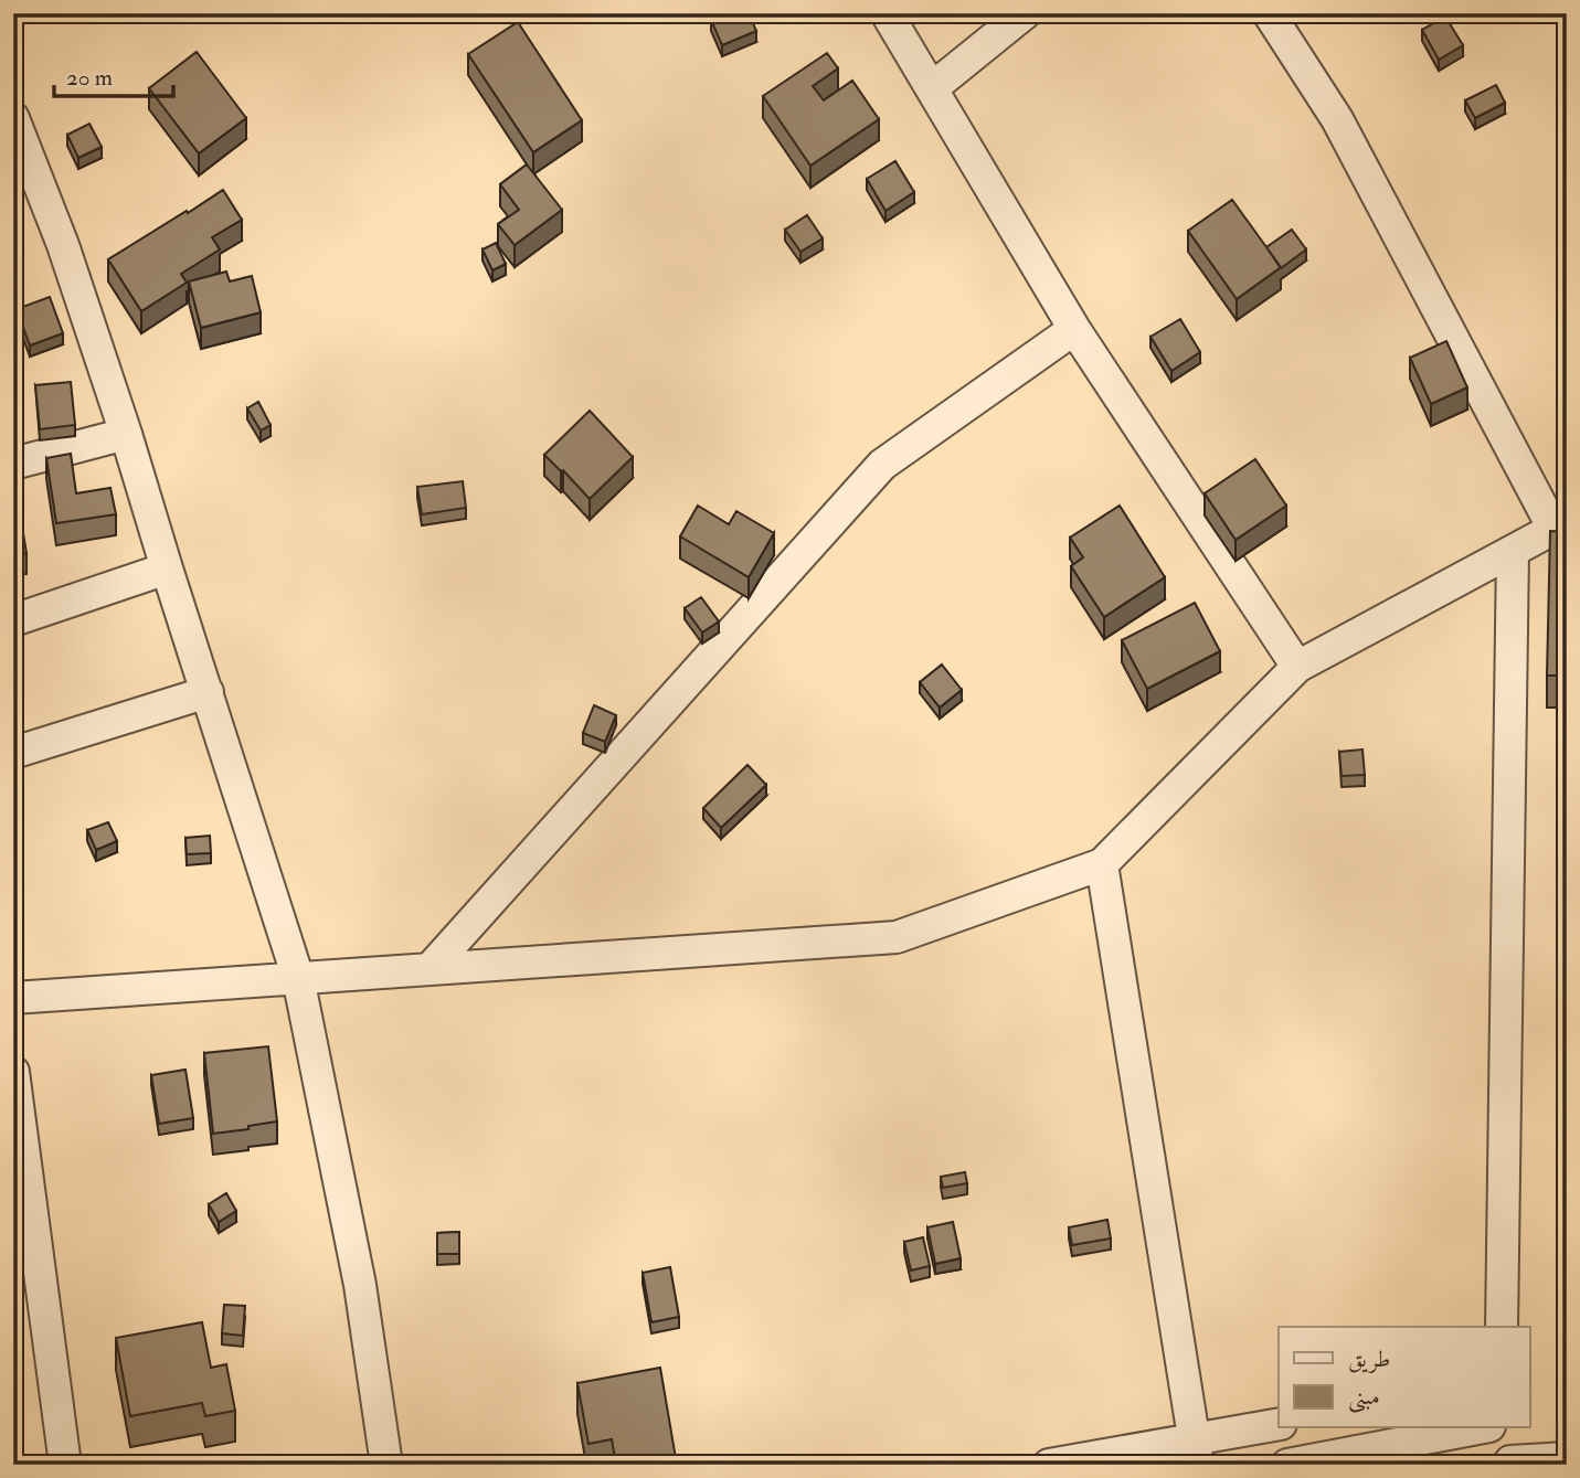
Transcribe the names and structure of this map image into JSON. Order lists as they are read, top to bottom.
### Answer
{
  "legend": ["طريق", "مبنى"],
  "scale_bar": "20 m"
}
